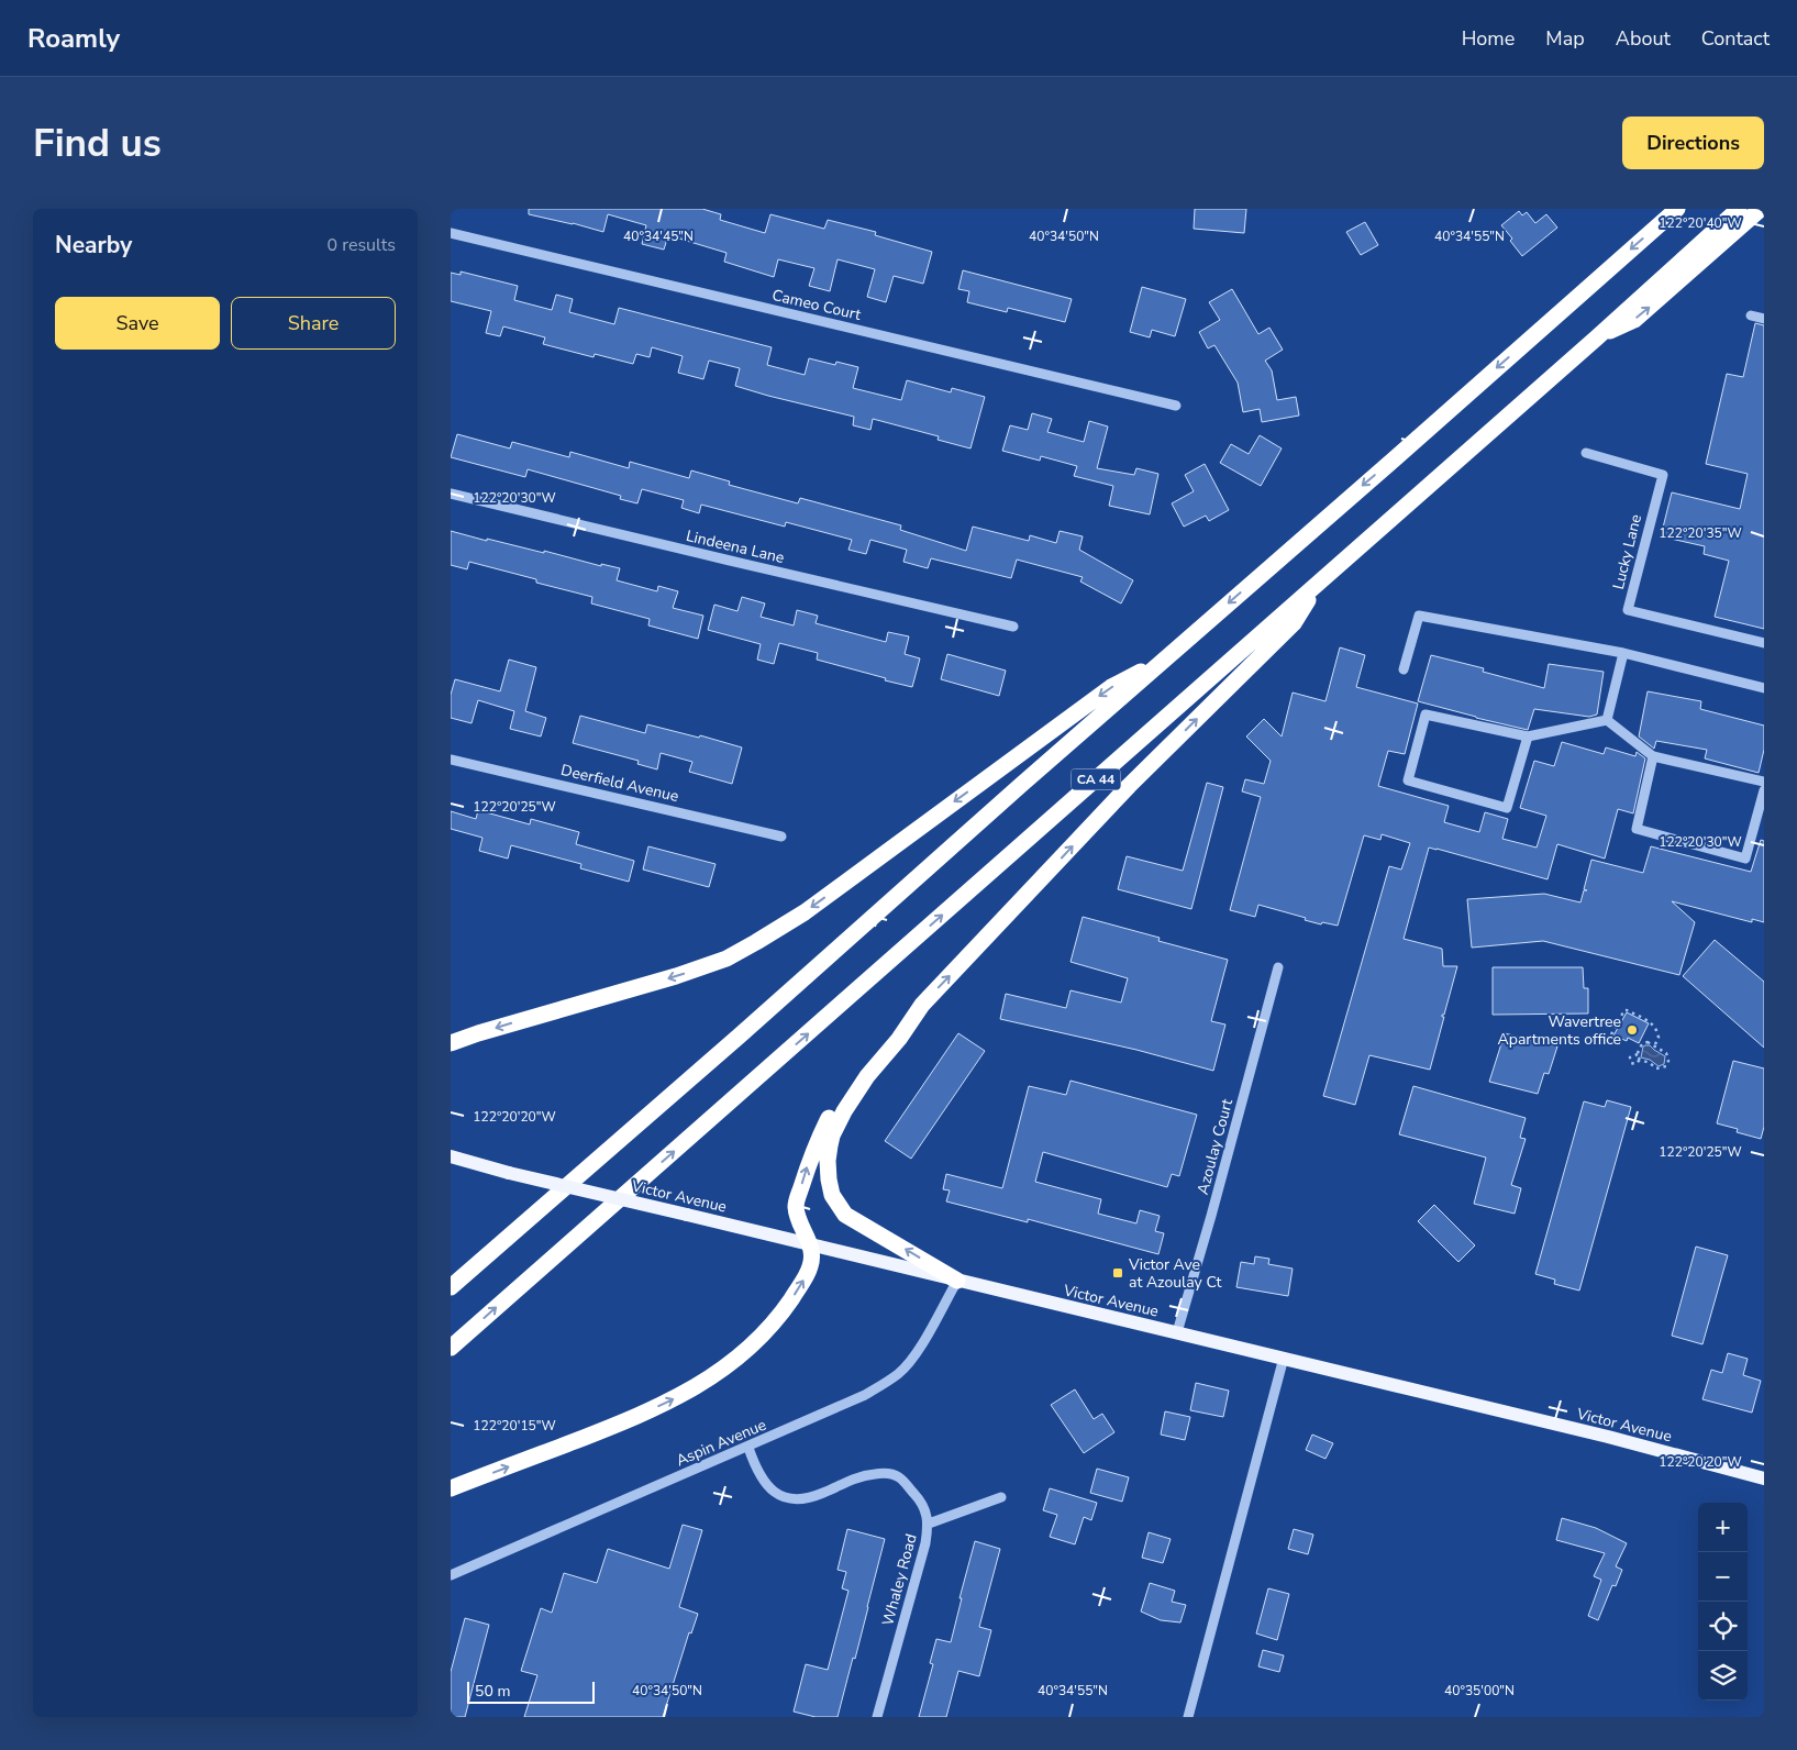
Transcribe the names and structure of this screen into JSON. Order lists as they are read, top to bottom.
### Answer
{
  "streets": {
    "highway": ["CA 44"],
    "main road": ["Victor Avenue"],
    "street": [
      "Cameo Court",
      "Lindeena Lane",
      "Lucky Lane",
      "Deerfield Avenue",
      "Azoulay Court",
      "Aspin Avenue",
      "Whaley Road"
    ]
  },
  "crossings": [
    ["Azoulay Court", "Victor Avenue"],
    ["Victor Avenue", "Aspin Avenue"],
    ["Aspin Avenue", "Whaley Road"]
  ],
  "places": {
    "other": ["Wavertree Apartments office"],
    "transit": ["Victor Ave at Azoulay Ct"]
  },
  "scale_bar": "50 m",
  "page": {
    "header": "Roamly",
    "nav": [
      "Home",
      "Map",
      "About",
      "Contact"
    ],
    "buttons": [
      "Directions",
      ["Save", "Share"]
    ],
    "title": "Find us",
    "heading": ["Nearby", "0 results"],
    "map_buttons": ["+", "−"],
    "scale": "50 m"
  },
  "coordinates": [
    "122°20'40\"W",
    "40°34'45\"N",
    "40°34'50\"N",
    "40°34'55\"N",
    "122°20'30\"W",
    "122°20'35\"W",
    "122°20'25\"W",
    "122°20'20\"W",
    "122°20'15\"W",
    "40°35'00\"N"
  ]
}
